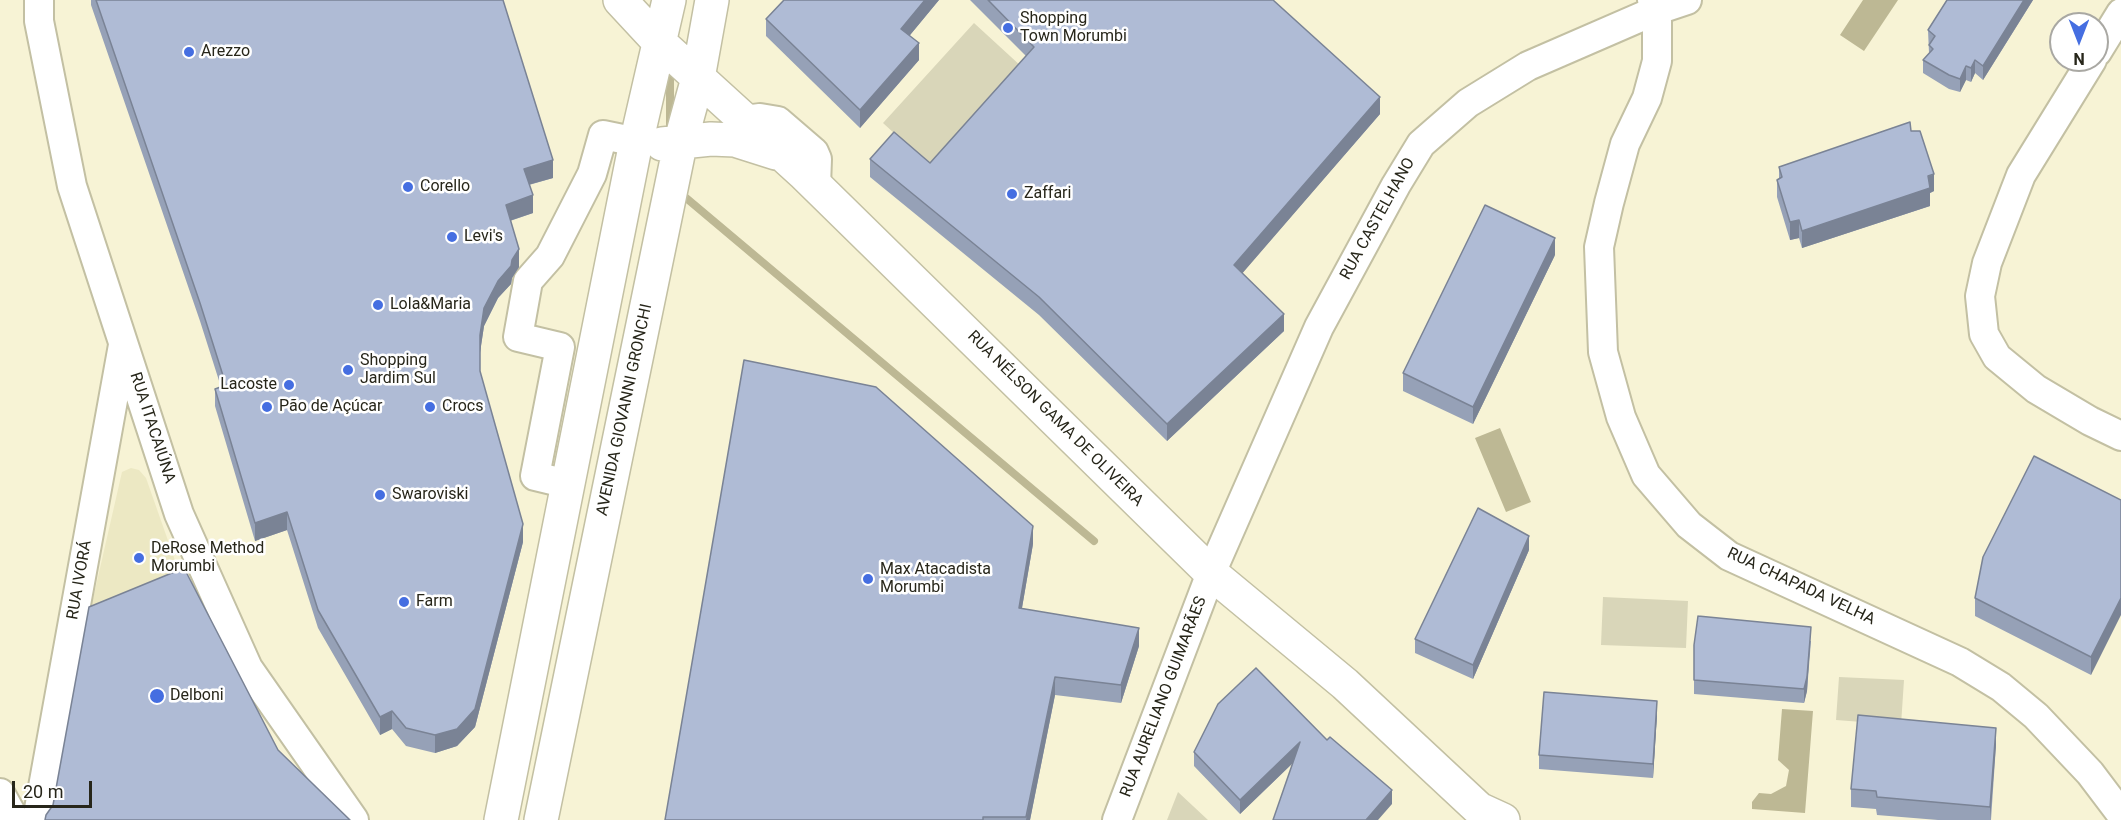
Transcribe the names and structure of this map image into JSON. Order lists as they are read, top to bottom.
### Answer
{
  "streets": {
    "main road": ["AVENIDA GIOVANNI GRONCHI", "RUA NÉLSON GAMA DE OLIVEIRA"],
    "street": [
      "RUA CASTELHANO",
      "RUA ITACAIÚNA",
      "RUA IVORÁ",
      "RUA CHAPADA VELHA",
      "RUA AURELIANO GUIMARÃES"
    ]
  },
  "crossings": [
    ["RUA CASTELHANO", "RUA NÉLSON GAMA DE OLIVEIRA"],
    ["RUA CASTELHANO", "RUA CHAPADA VELHA"],
    ["RUA CASTELHANO", "RUA AURELIANO GUIMARÃES"],
    ["AVENIDA GIOVANNI GRONCHI", "RUA NÉLSON GAMA DE OLIVEIRA"],
    ["RUA NÉLSON GAMA DE OLIVEIRA", "RUA AURELIANO GUIMARÃES"],
    ["RUA ITACAIÚNA", "RUA IVORÁ"]
  ],
  "places": [
    "Shopping Town Morumbi",
    "Arezzo",
    "Corello",
    "Zaffari",
    "Levi's",
    "Lola&Maria",
    "Shopping Jardim Sul",
    "Lacoste",
    "Pão de Açúcar",
    "Crocs",
    "Swaroviski",
    "DeRose Method Morumbi",
    "Max Atacadista Morumbi",
    "Farm",
    "Delboni"
  ],
  "scale_bar": "20 m",
  "north": "bottom"
}
